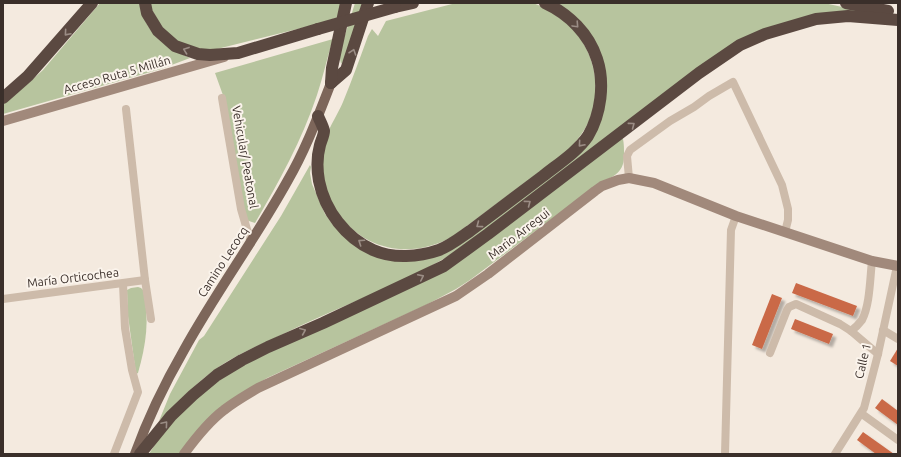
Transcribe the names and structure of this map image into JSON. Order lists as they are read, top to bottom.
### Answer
{
  "streets": {
    "main road": ["Camino Lecocq"],
    "street": [
      "Acceso Ruta 5 Millán",
      "Vehicular/ Peatonal",
      "Mario Arregui",
      "María Orticochea",
      "Calle 1"
    ]
  },
  "crossings": [
    ["Vehicular/ Peatonal", "Camino Lecocq"],
    ["Mario Arregui", "Calle 1"]
  ]
}
